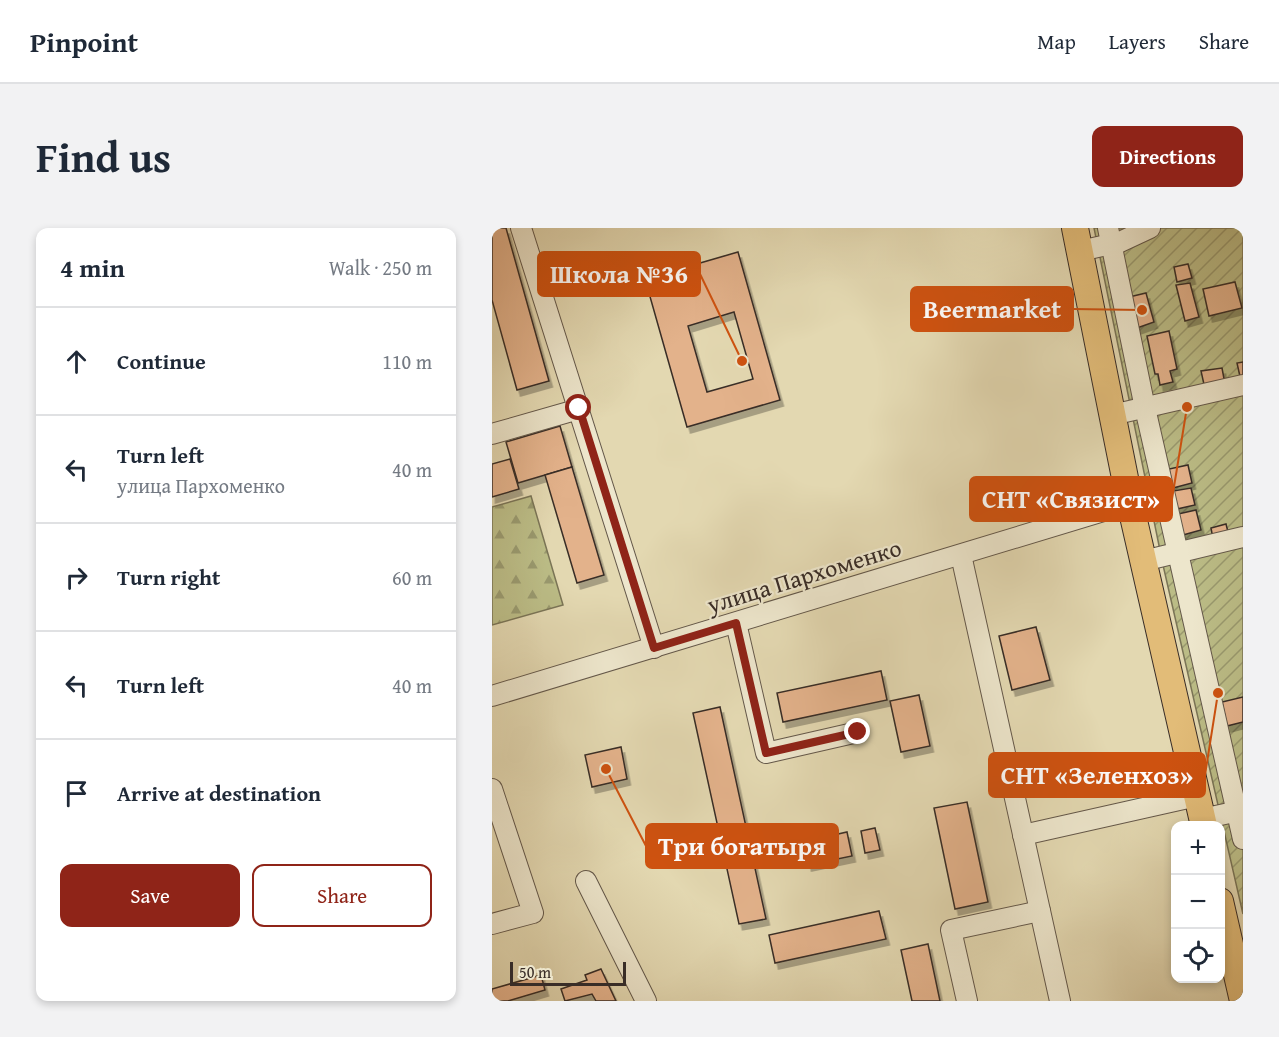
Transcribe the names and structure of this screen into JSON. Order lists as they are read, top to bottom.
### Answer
{
  "streets": {
    "street": ["улица Пархоменко"]
  },
  "places": [
    "Beermarket",
    "Школа №36",
    "СНТ «Связист»",
    "СНТ «Зеленхоз»",
    "Три богатыря"
  ],
  "scale_bar": "50 m",
  "page": {
    "header": "Pinpoint",
    "nav": ["Map", "Layers", "Share"],
    "title": "Find us",
    "buttons": [
      "Directions",
      ["Save", "Share"]
    ],
    "heading": ["4 min", "Walk · 250 m"],
    "list": [
      ["Continue", "110 m"],
      ["Turn left", "улица Пархоменко", "40 m"],
      ["Turn right", "60 m"],
      ["Turn left", "40 m"],
      "Arrive at destination"
    ],
    "map_buttons": ["+", "−"],
    "scale": "50 m"
  }
}
